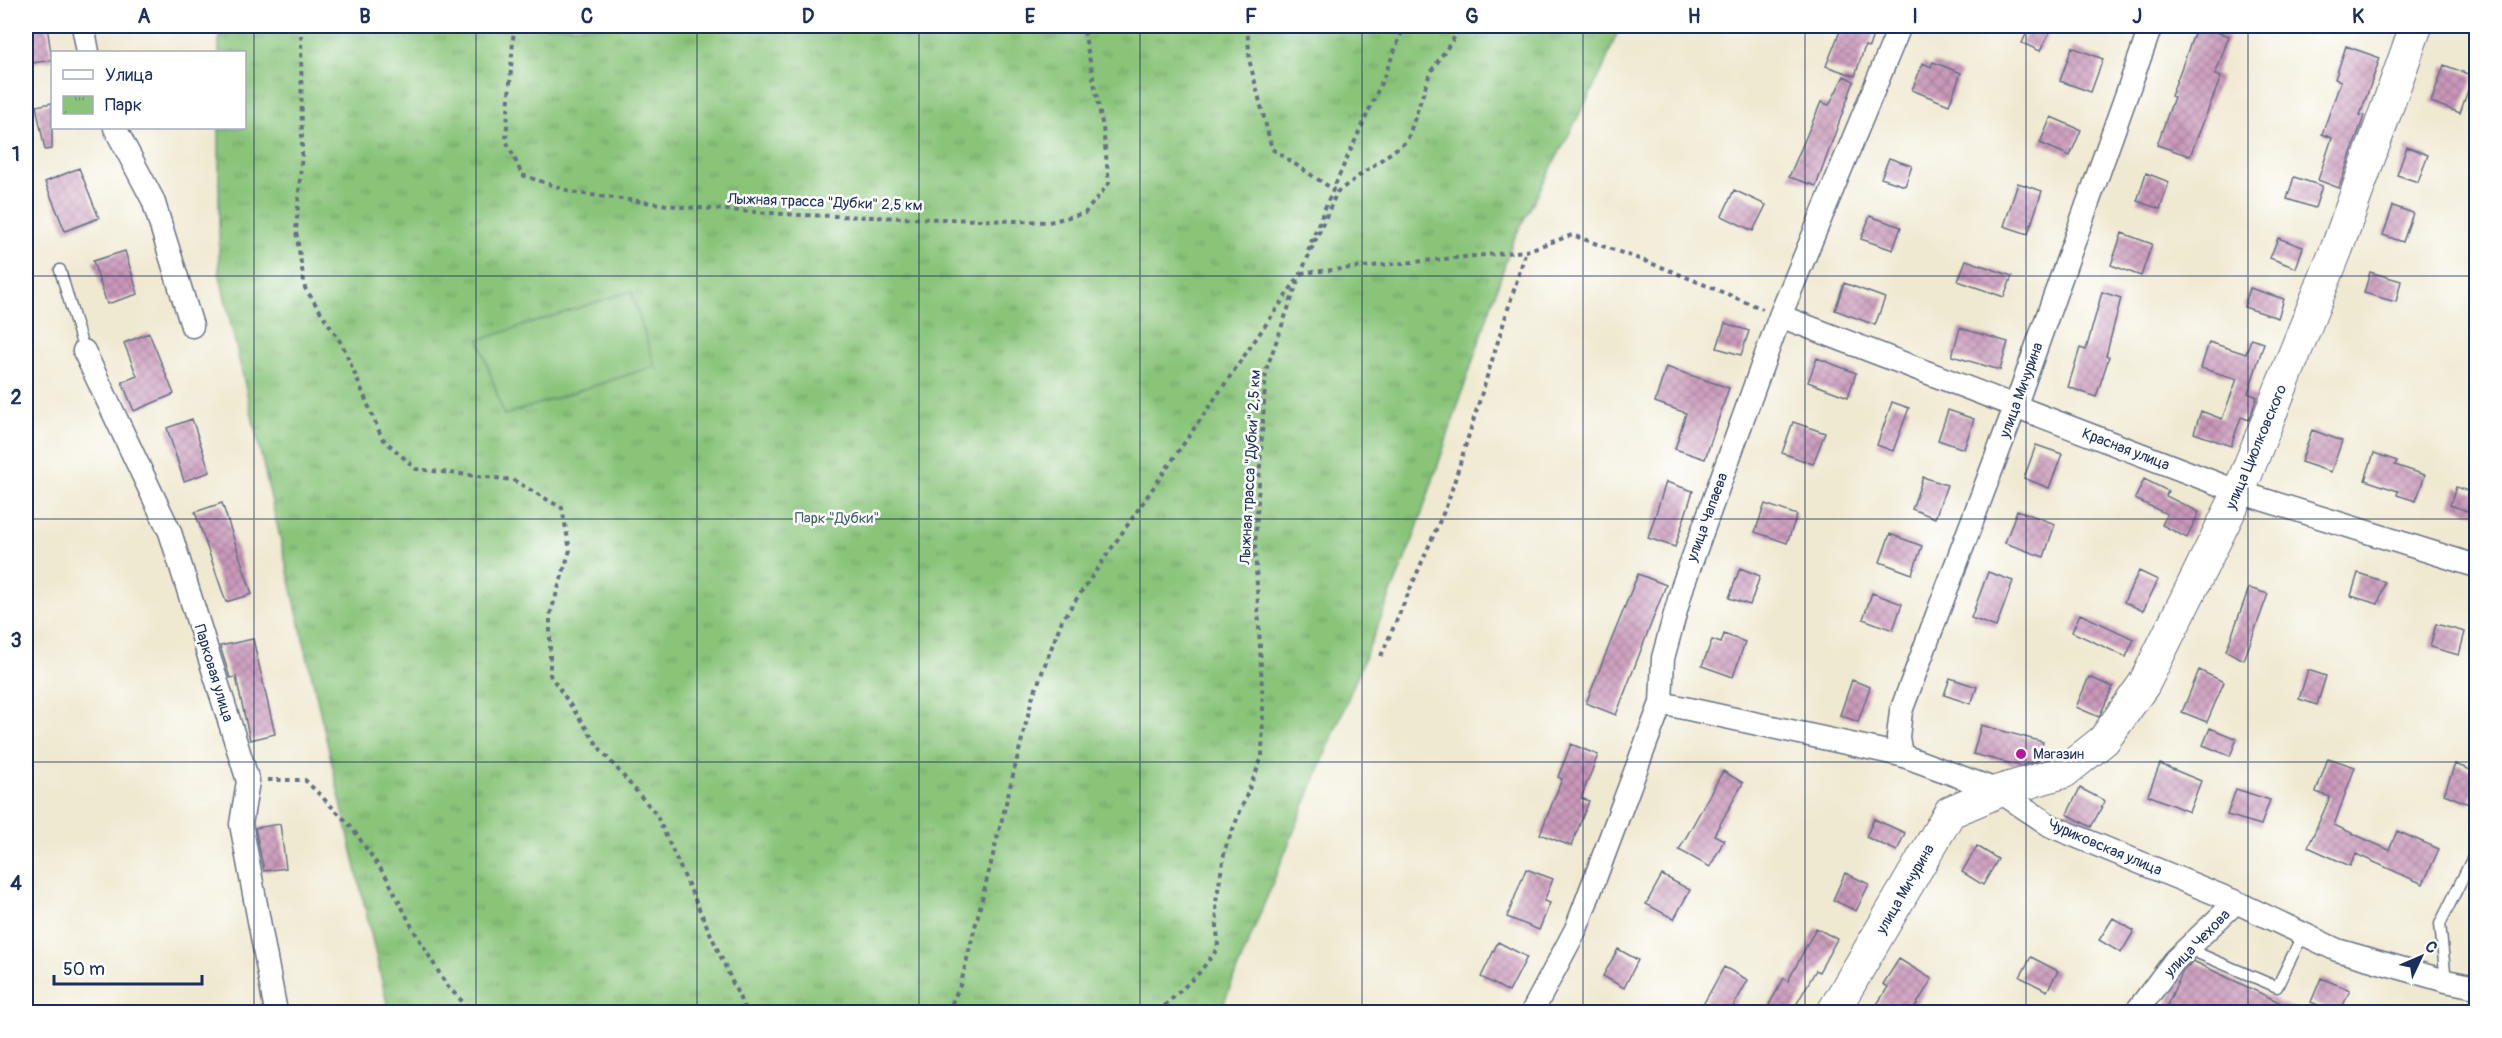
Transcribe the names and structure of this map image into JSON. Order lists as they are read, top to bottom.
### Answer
{
  "streets": {
    "street": [
      "улица Мичурина",
      "улица Циолковского",
      "Красная улица",
      "улица Чапаева",
      "Парковая улица",
      "Чуриковская улица",
      "улица Чехова"
    ],
    "path": ["Лыжная трасса \"Дубки\" 2,5 км"]
  },
  "crossings": [
    ["улица Мичурина", "улица Циолковского"],
    ["улица Мичурина", "Красная улица"],
    ["улица Мичурина", "Чуриковская улица"],
    ["улица Циолковского", "Красная улица"],
    ["улица Циолковского", "Чуриковская улица"],
    ["Красная улица", "улица Чапаева"],
    ["улица Чапаева", "Чуриковская улица"],
    ["Чуриковская улица", "улица Чехова"]
  ],
  "parks": ["Парк \"Дубки\""],
  "places": ["Магазин"],
  "legend": ["Улица", "Парк"],
  "scale_bar": "50 m",
  "north": "top right",
  "grid": {
    "columns": [
      "A",
      "B",
      "C",
      "D",
      "E",
      "F",
      "G",
      "H",
      "I",
      "J",
      "K"
    ],
    "rows": [
      "1",
      "2",
      "3",
      "4"
    ]
  }
}
